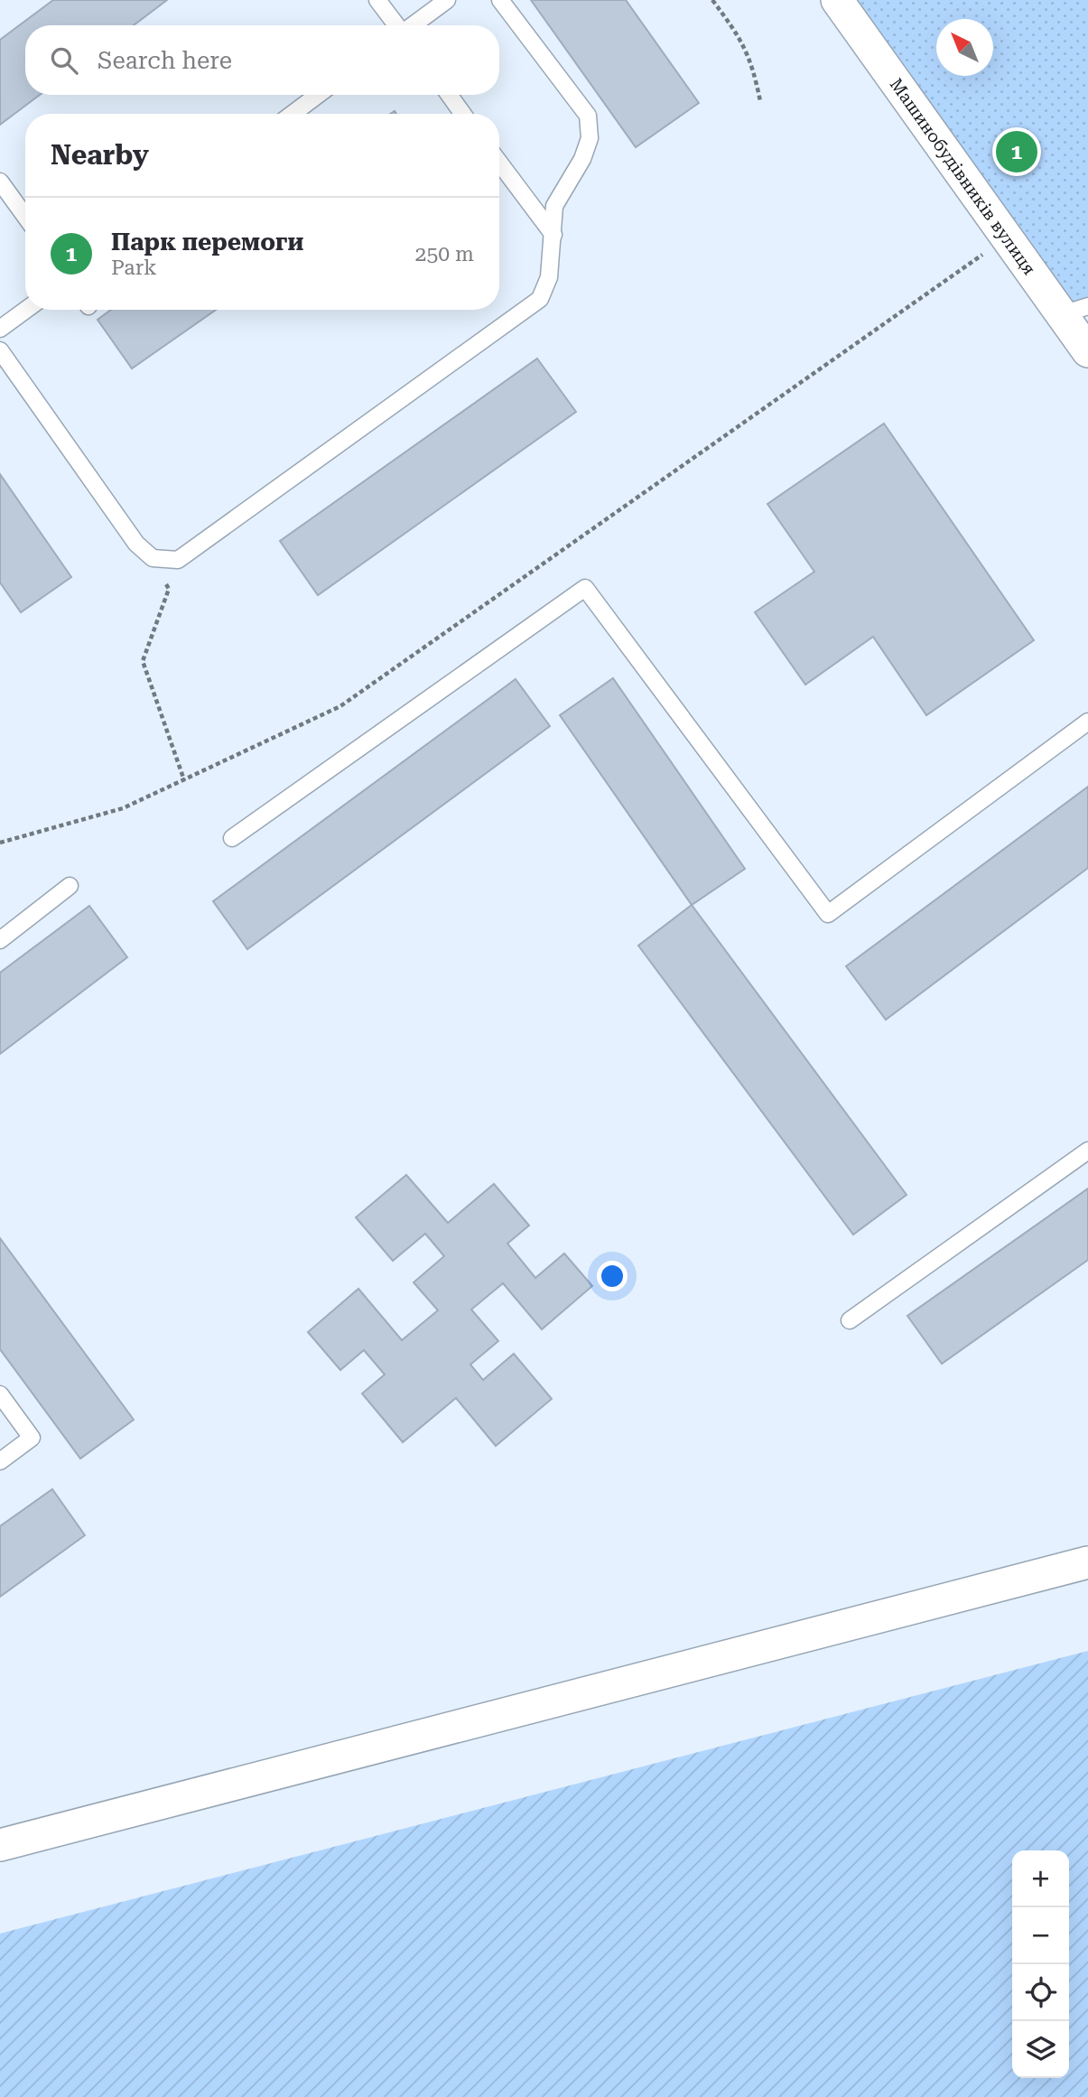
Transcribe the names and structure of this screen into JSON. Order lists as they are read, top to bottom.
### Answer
{
  "streets": {
    "street": ["Машинобудівників вулиця"]
  },
  "north": "top left",
  "page": {
    "search": "Search here",
    "heading": "Nearby",
    "pins": "1",
    "list": [
      {
        "mark": "1",
        "name": "Парк перемоги",
        "note": "Park",
        "value": "250 m"
      }
    ],
    "map_buttons": ["+", "−"]
  }
}
